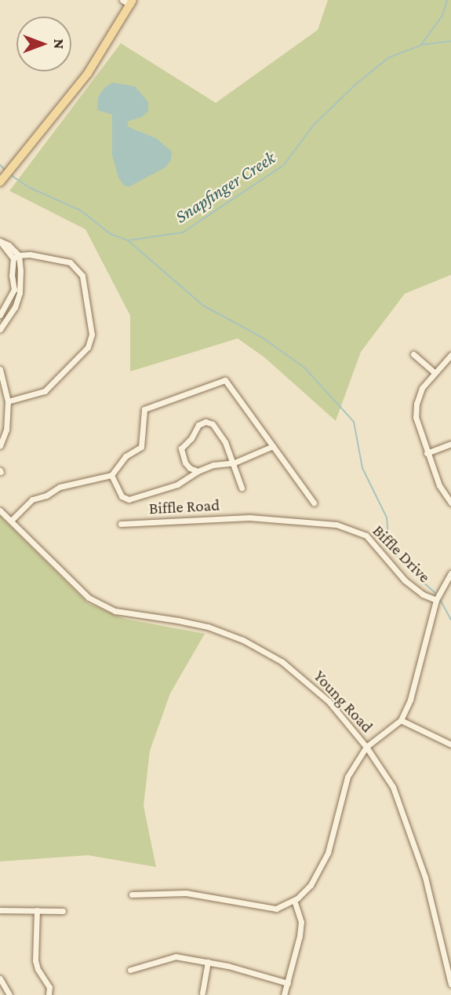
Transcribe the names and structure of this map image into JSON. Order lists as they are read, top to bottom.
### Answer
{
  "streets": {
    "street": ["Biffle Road", "Biffle Drive", "Young Road"]
  },
  "crossings": [
    ["Biffle Road", "Biffle Drive"],
    ["Biffle Drive", "Young Road"]
  ],
  "water": ["Snapfinger Creek"],
  "north": "right"
}
